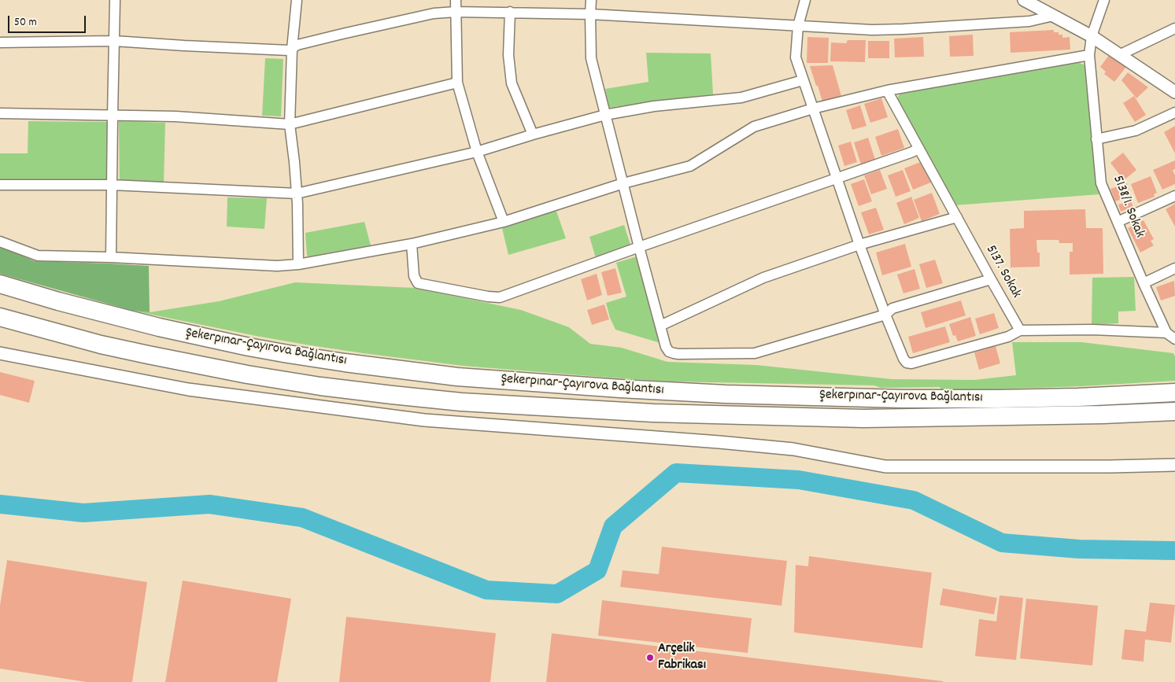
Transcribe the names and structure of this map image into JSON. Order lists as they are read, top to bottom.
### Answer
{
  "streets": {
    "highway": ["Şekerpınar-Çayırova Bağlantısı"],
    "street": ["5138/1. Sokak", "5137. Sokak"]
  },
  "places": ["Arçelik Fabrikası"],
  "scale_bar": "50 m"
}
